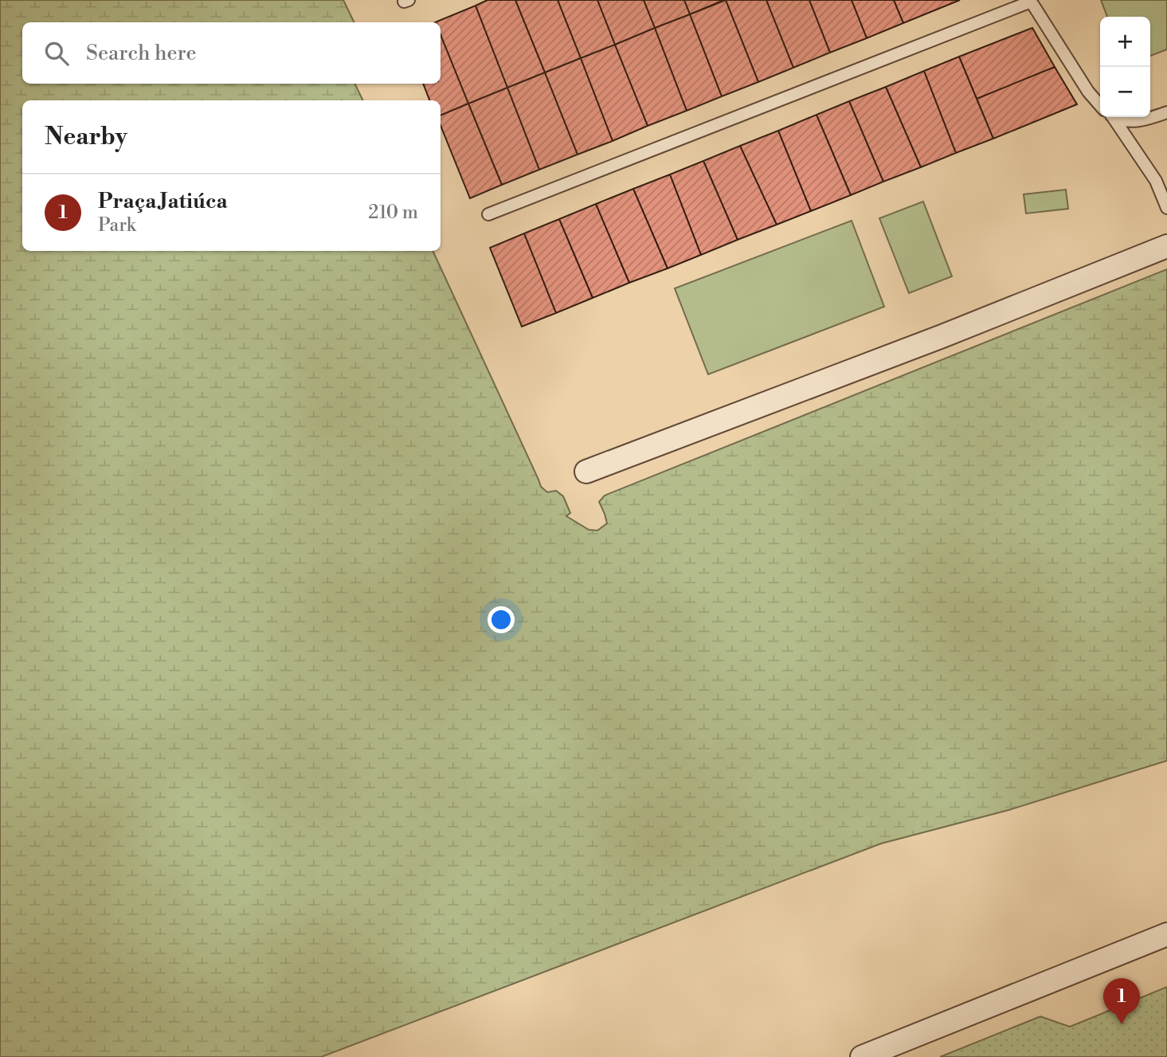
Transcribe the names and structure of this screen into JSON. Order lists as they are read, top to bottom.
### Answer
{
  "page": {
    "map_buttons": ["+", "−"],
    "search": "Search here",
    "heading": "Nearby",
    "list": [
      {
        "mark": "1",
        "name": "Praça Jatiúca",
        "note": "Park",
        "value": "210 m"
      }
    ],
    "pins": "1"
  }
}
